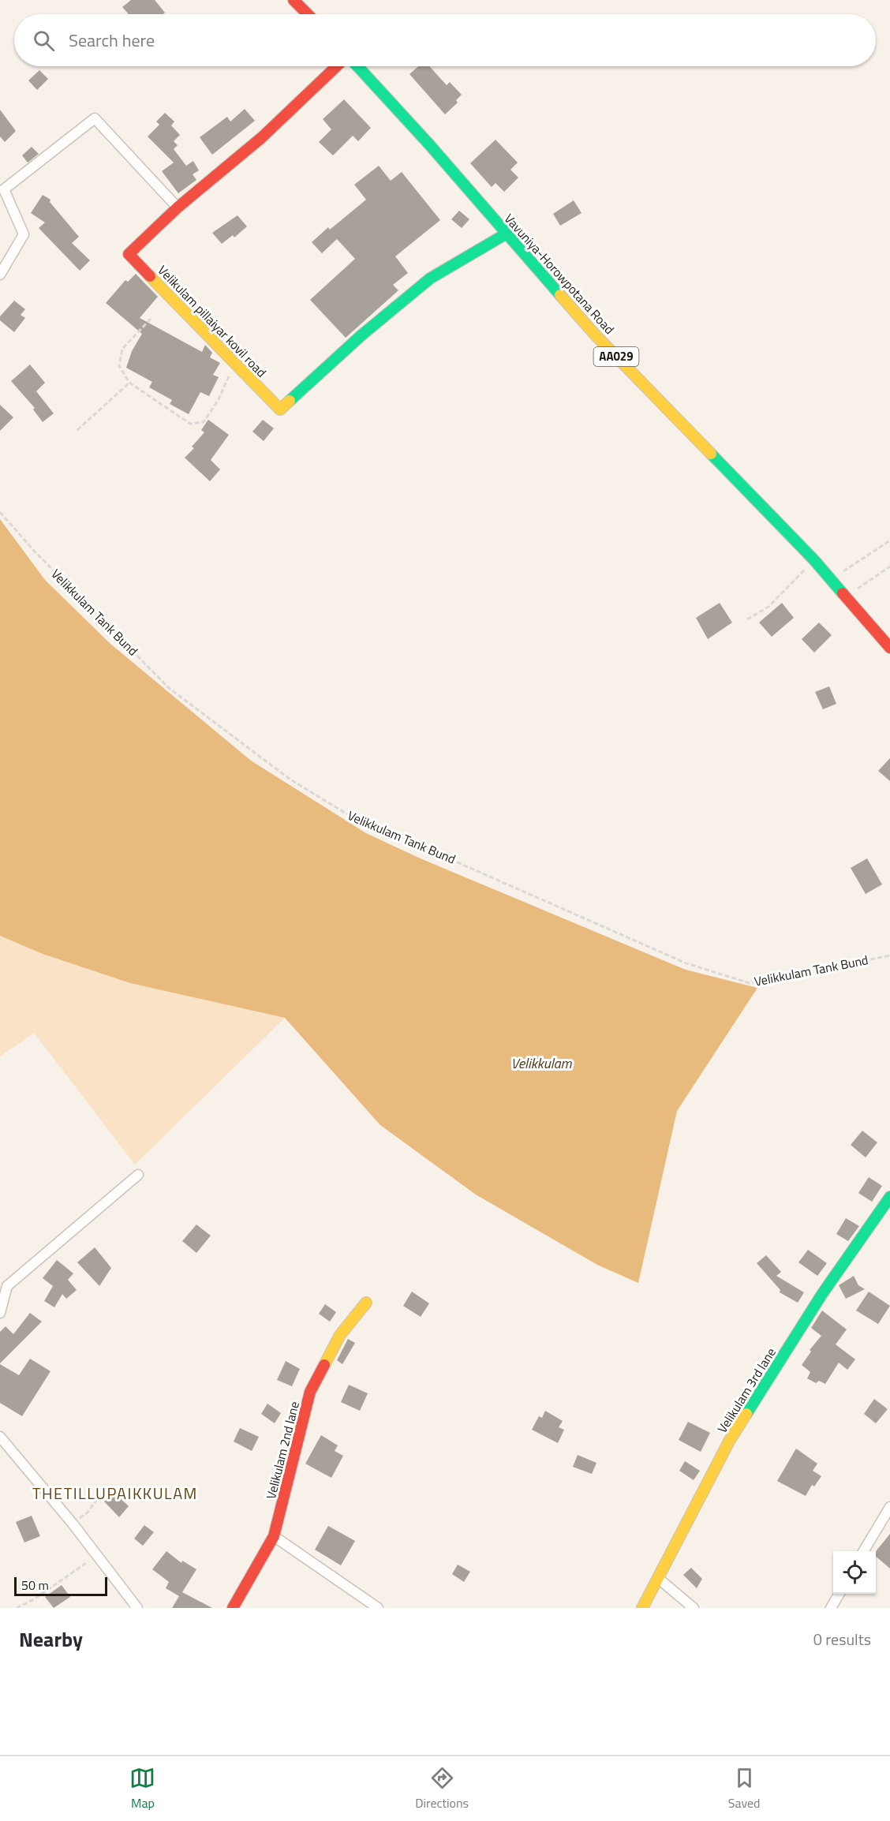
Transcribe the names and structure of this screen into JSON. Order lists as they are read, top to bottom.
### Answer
{
  "streets": {
    "main road": [
      "Vavuniya-Horowpotana Road",
      "Velikulam pillaiyar kovil road",
      "AA029",
      "Velikulam 3rd lane",
      "Velikulam 2nd lane"
    ],
    "path": ["Velikkulam Tank Bund"]
  },
  "crossings": [
    ["Vavuniya-Horowpotana Road", "Velikulam pillaiyar kovil road"]
  ],
  "districts": ["THETILLUPAIKKULAM"],
  "water": ["Velikkulam"],
  "scale_bar": "50 m",
  "page": {
    "search": "Search here",
    "scale": "50 m",
    "heading": ["Nearby", "0 results"],
    "nav": ["Map", "Directions", "Saved"]
  }
}
